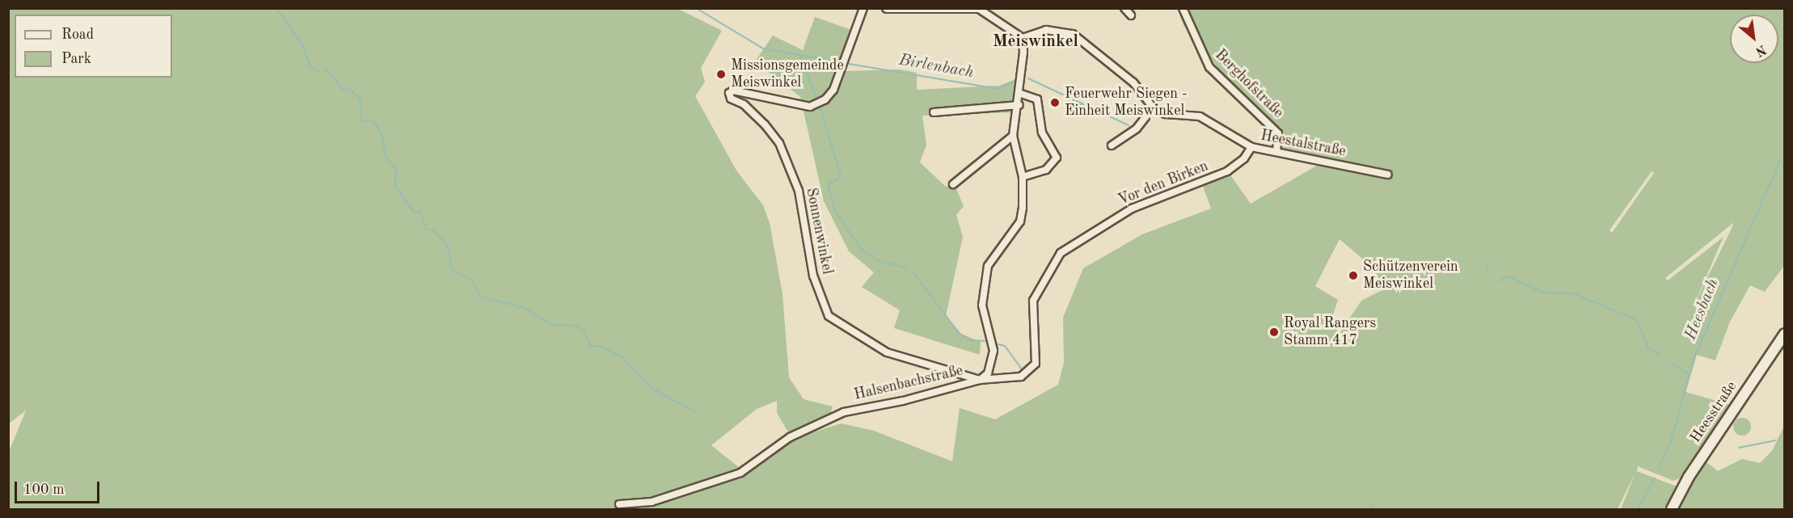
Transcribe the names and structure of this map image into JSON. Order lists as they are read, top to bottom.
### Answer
{
  "streets": {
    "main road": ["Heesstraße"],
    "street": [
      "Berghofstraße",
      "Heestalstraße",
      "Vor den Birken",
      "Sonnenwinkel",
      "Halsenbachstraße"
    ]
  },
  "crossings": [
    ["Berghofstraße", "Heestalstraße"],
    ["Heestalstraße", "Vor den Birken"],
    ["Vor den Birken", "Sonnenwinkel"],
    ["Vor den Birken", "Halsenbachstraße"],
    ["Sonnenwinkel", "Halsenbachstraße"]
  ],
  "districts": ["Meiswinkel"],
  "water": ["Birlenbach", "Heesbach"],
  "places": [
    "Missionsgemeinde Meiswinkel",
    "Feuerwehr Siegen - Einheit Meiswinkel",
    "Schützenverein Meiswinkel",
    "Royal Rangers Stamm 417"
  ],
  "legend": ["Road", "Park"],
  "scale_bar": "100 m",
  "north": "bottom right"
}
